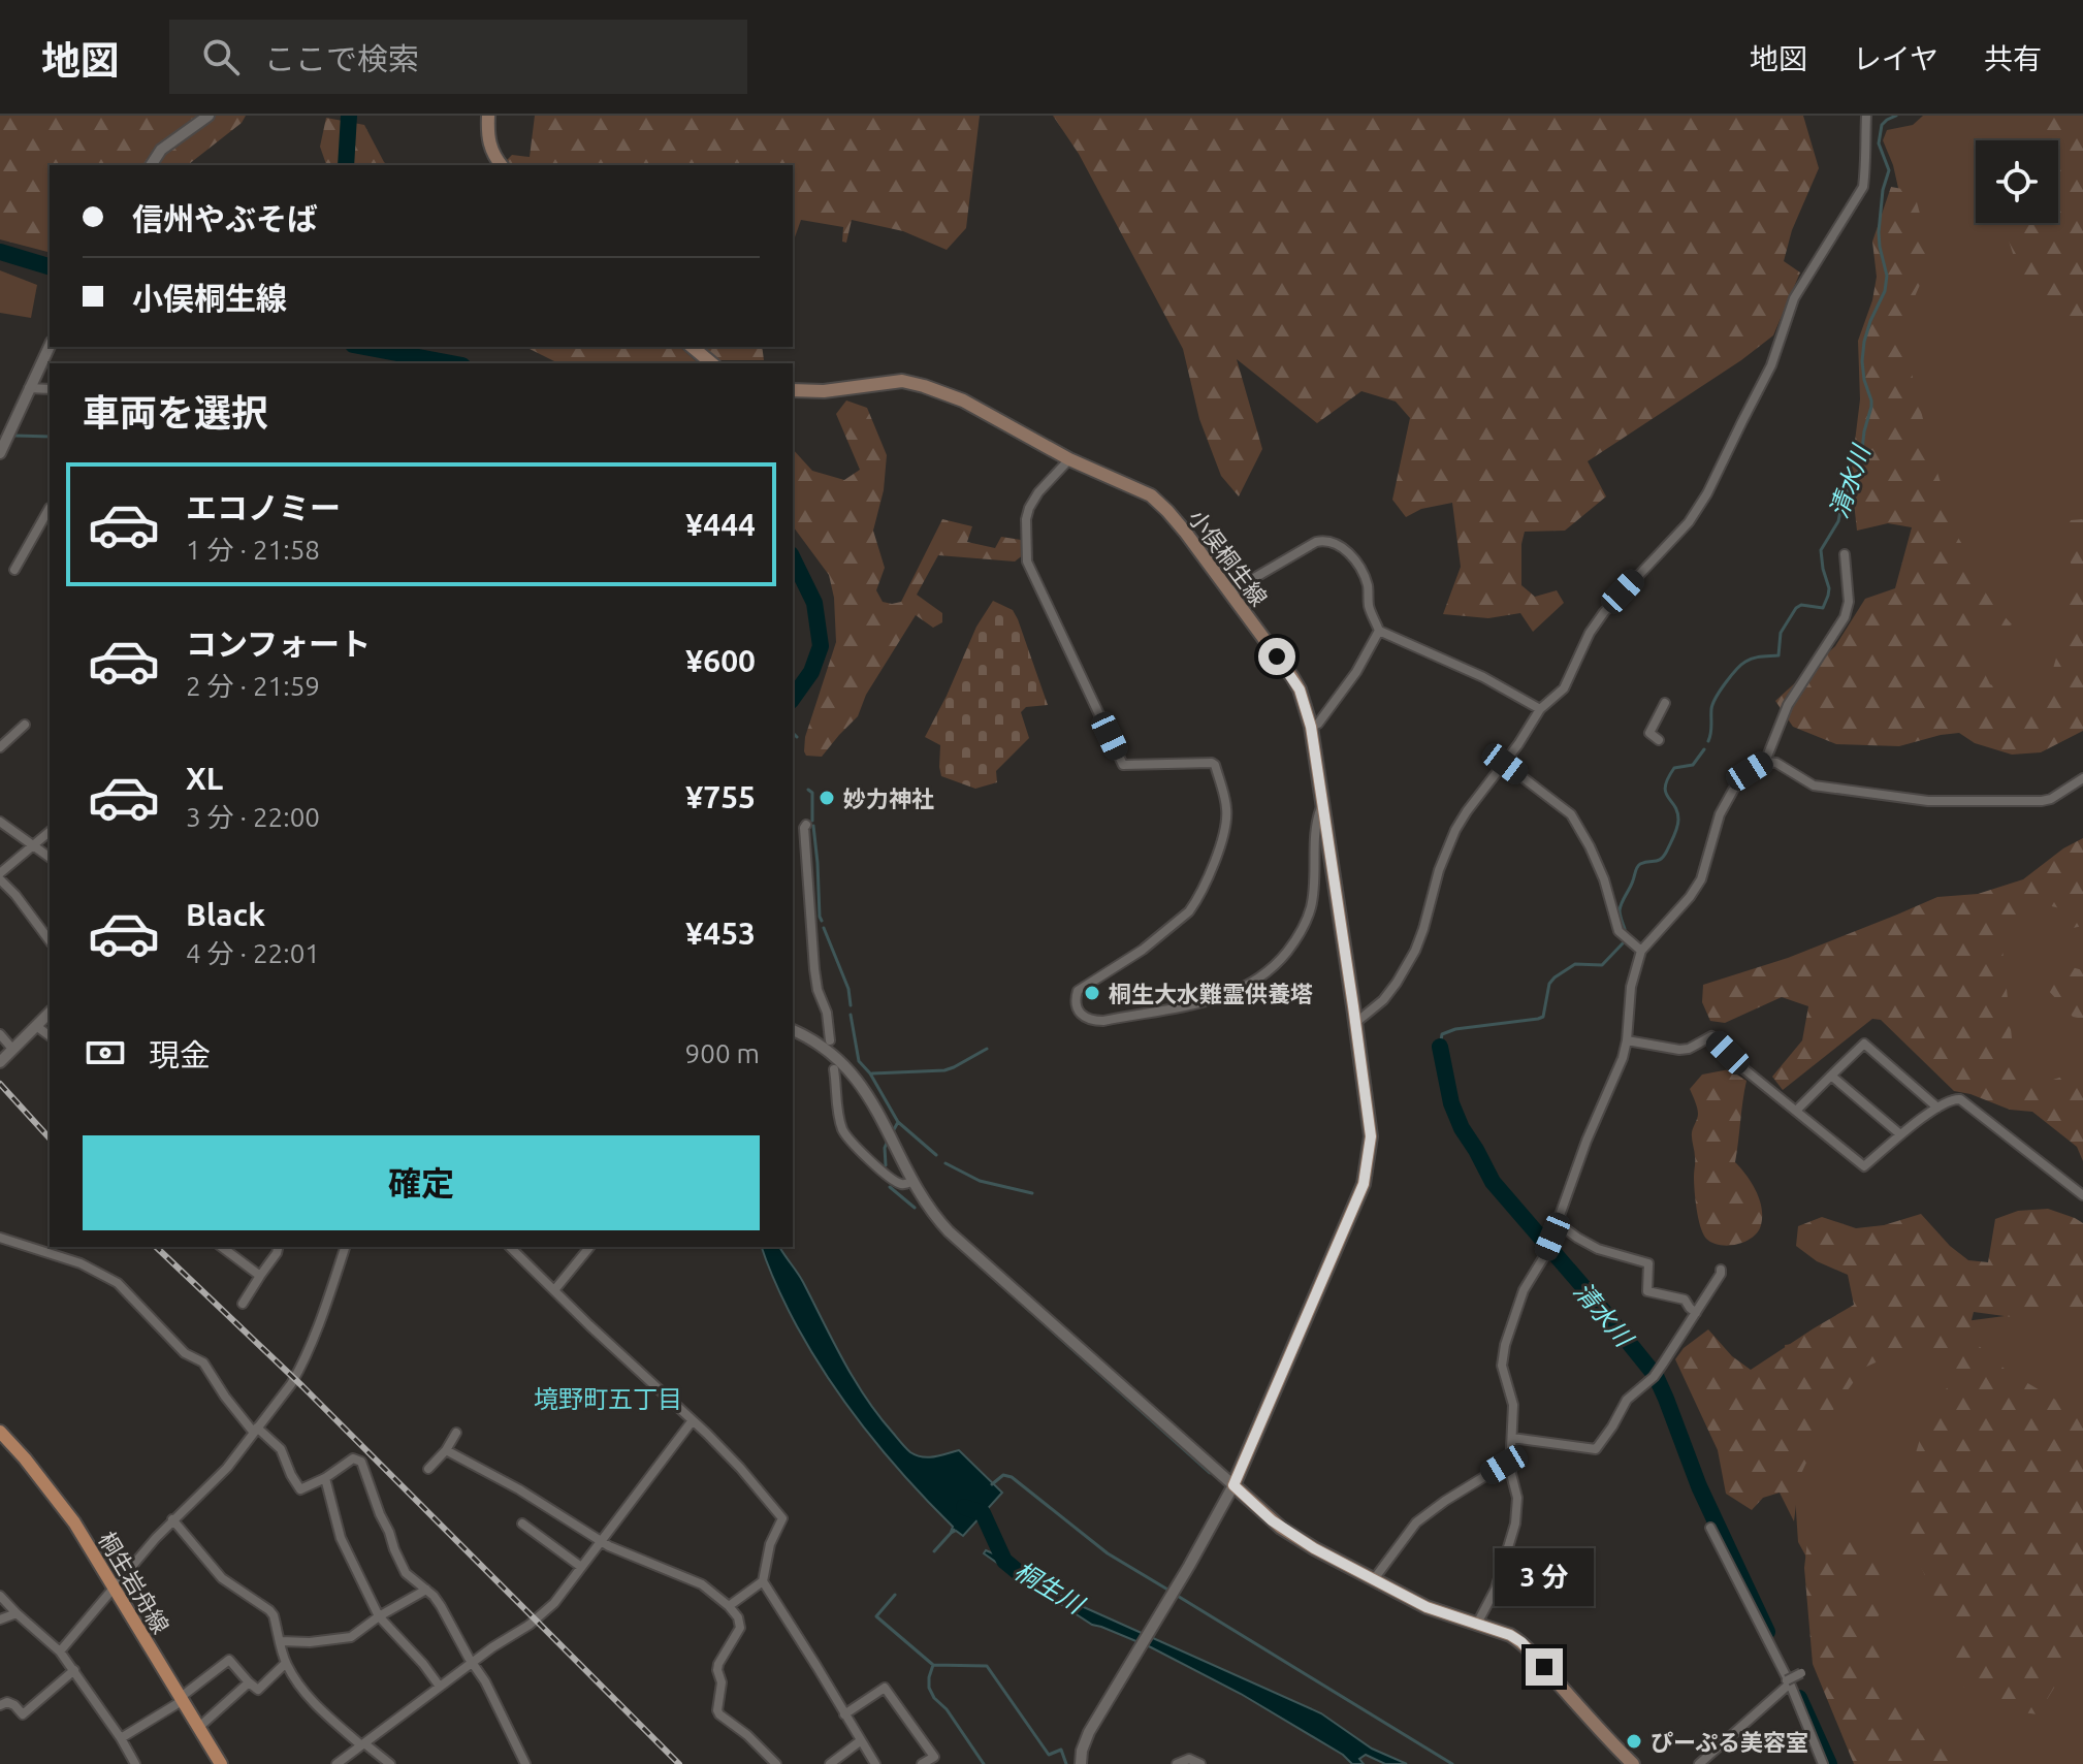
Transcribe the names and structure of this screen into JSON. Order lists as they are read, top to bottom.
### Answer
{
  "streets": {
    "main road": ["小俣桐生線", "桐生岩舟線"]
  },
  "districts": ["境野町五丁目"],
  "water": ["清水川", "桐生川"],
  "places": ["妙力神社", "桐生大水難霊供養塔", "ぴーぷる美容室"],
  "page": {
    "header": "地図",
    "search": "ここで検索",
    "nav": ["地図", "レイヤ", "共有"],
    "banner": ["信州やぶそば", "小俣桐生線"],
    "heading": "車両を選択",
    "list": [
      {
        "name": "エコノミー",
        "note": "1 分 · 21:58",
        "value": "¥444"
      },
      {
        "name": "コンフォート",
        "note": "2 分 · 21:59",
        "value": "¥600"
      },
      {
        "name": "XL",
        "note": "3 分 · 22:00",
        "value": "¥755"
      },
      {
        "name": "Black",
        "note": "4 分 · 22:01",
        "value": "¥453"
      }
    ],
    "pay": ["現金", "900 m"],
    "buttons": "確定",
    "bubble": "3 分"
  }
}
